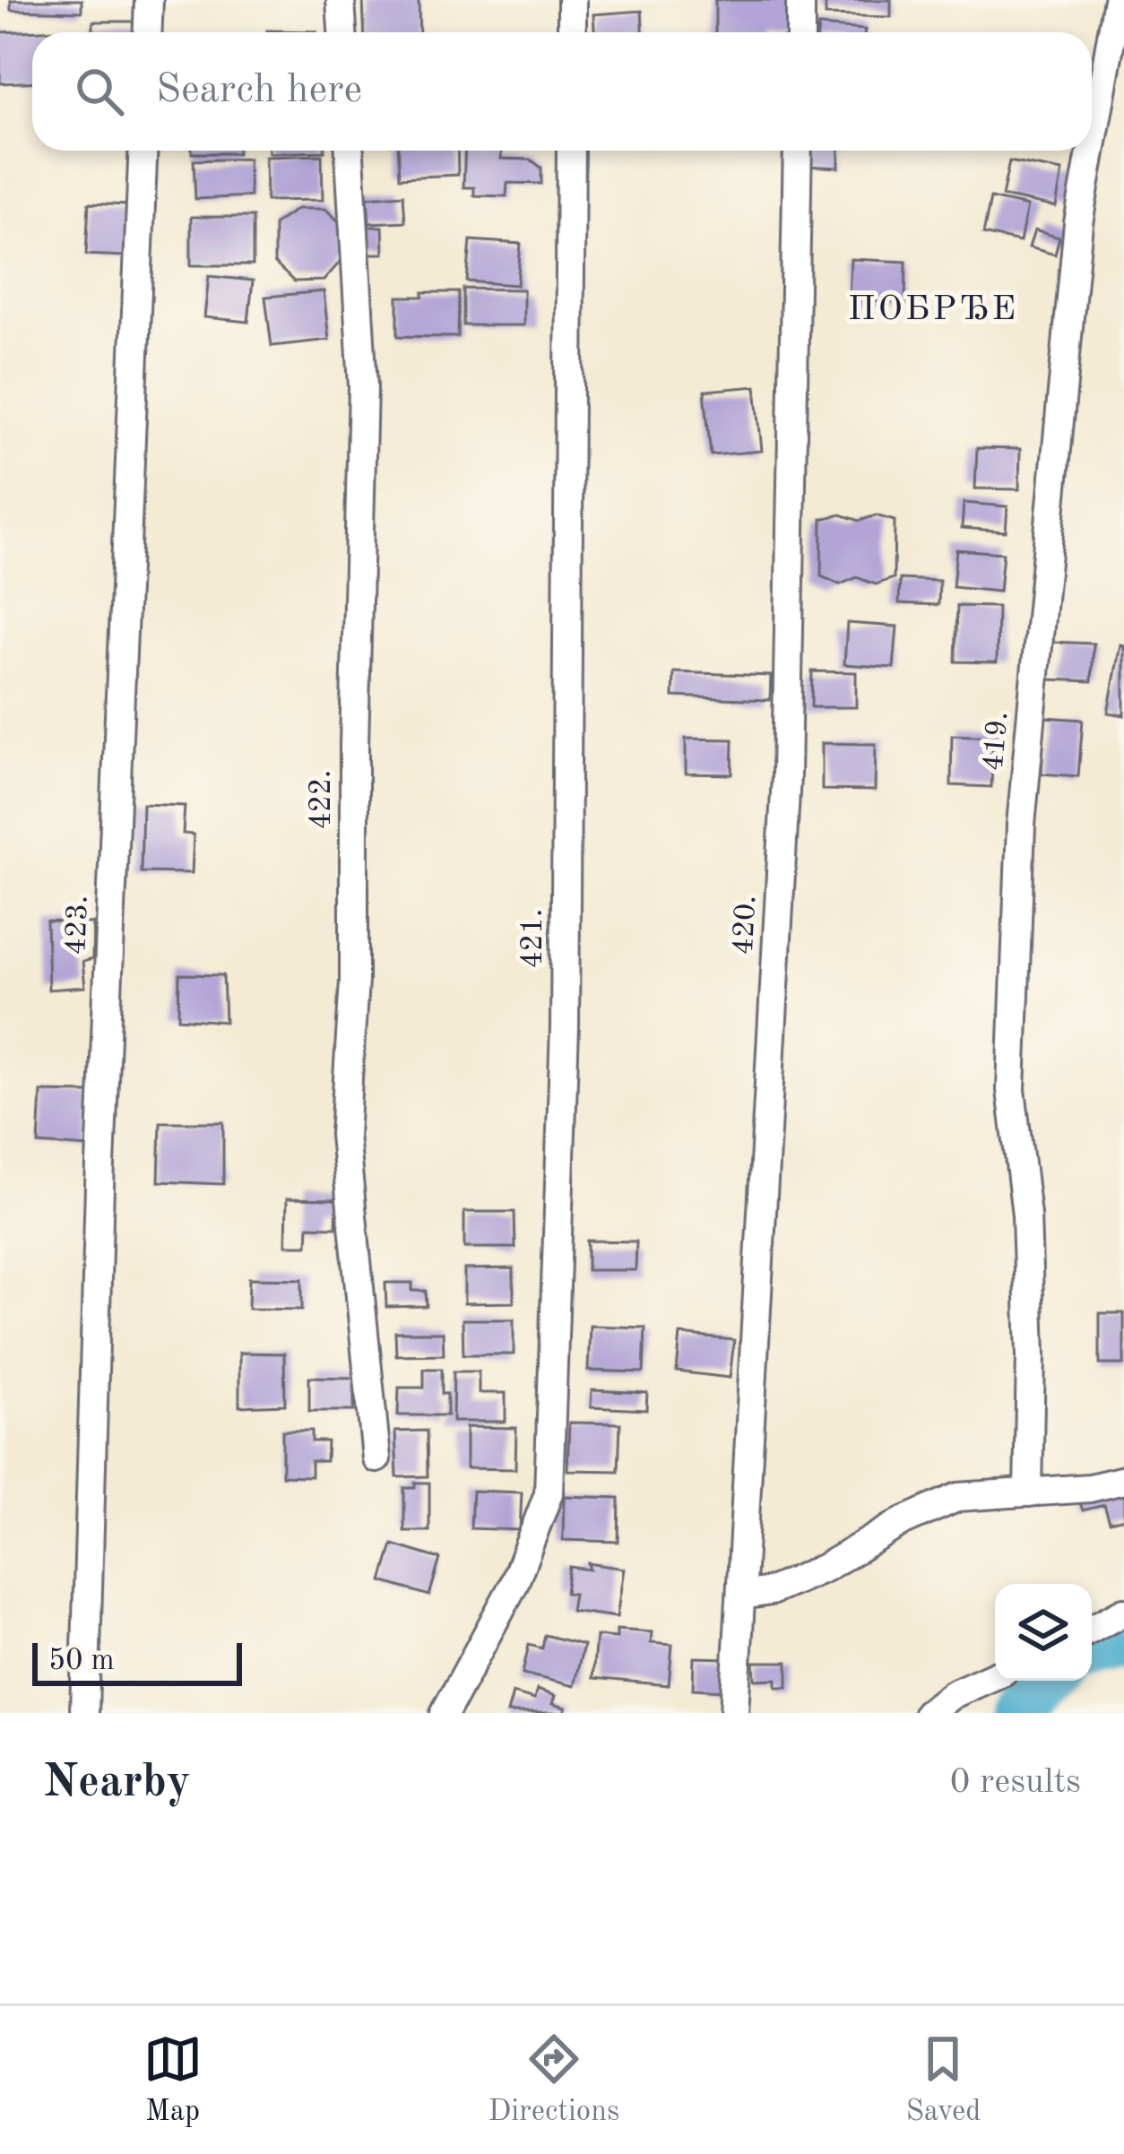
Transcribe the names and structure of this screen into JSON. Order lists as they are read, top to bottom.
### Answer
{
  "streets": {
    "street": [
      "419.",
      "422.",
      "423.",
      "420.",
      "421."
    ]
  },
  "districts": ["ПОБРЂЕ"],
  "scale_bar": "50 m",
  "page": {
    "search": "Search here",
    "scale": "50 m",
    "heading": ["Nearby", "0 results"],
    "nav": ["Map", "Directions", "Saved"]
  }
}
